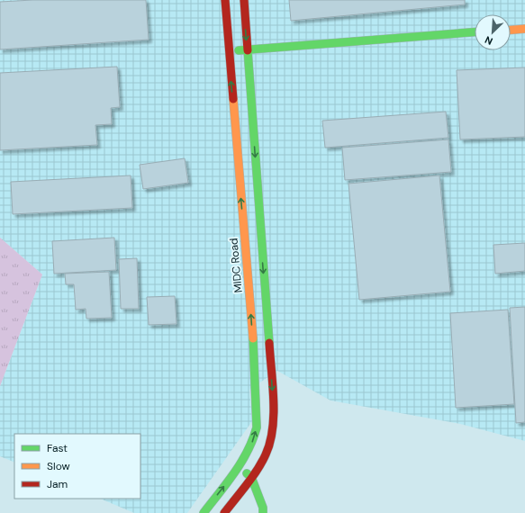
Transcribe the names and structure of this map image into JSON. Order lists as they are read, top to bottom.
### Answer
{
  "streets": {
    "street": ["MIDC Road"]
  },
  "legend": ["Fast", "Slow", "Jam"],
  "north": "bottom left"
}
